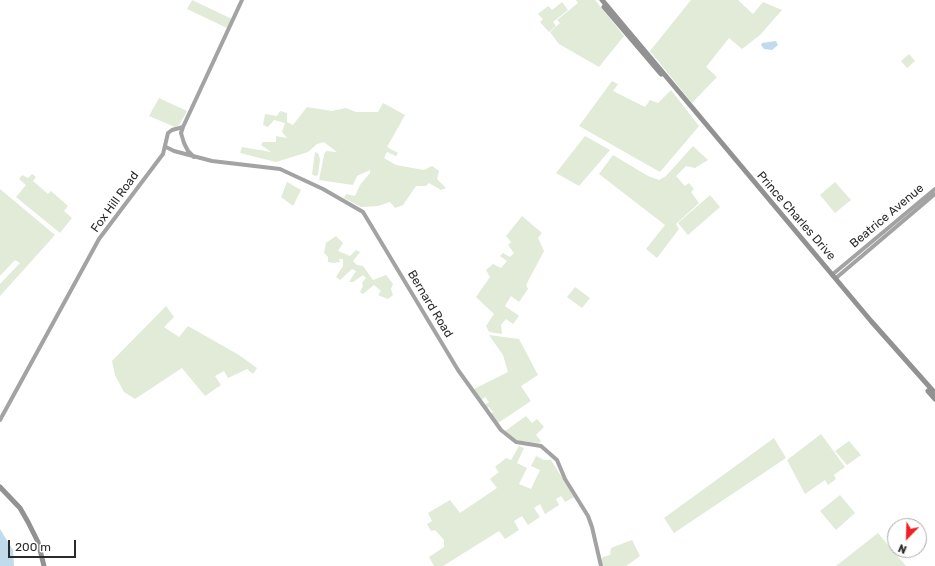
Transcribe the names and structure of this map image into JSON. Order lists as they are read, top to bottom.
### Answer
{
  "streets": {
    "highway": ["Prince Charles Drive"],
    "main road": ["Fox Hill Road", "Beatrice Avenue", "Bernard Road"]
  },
  "crossings": [
    ["Prince Charles Drive", "Beatrice Avenue"]
  ],
  "scale_bar": "200 m",
  "north": "bottom left"
}
